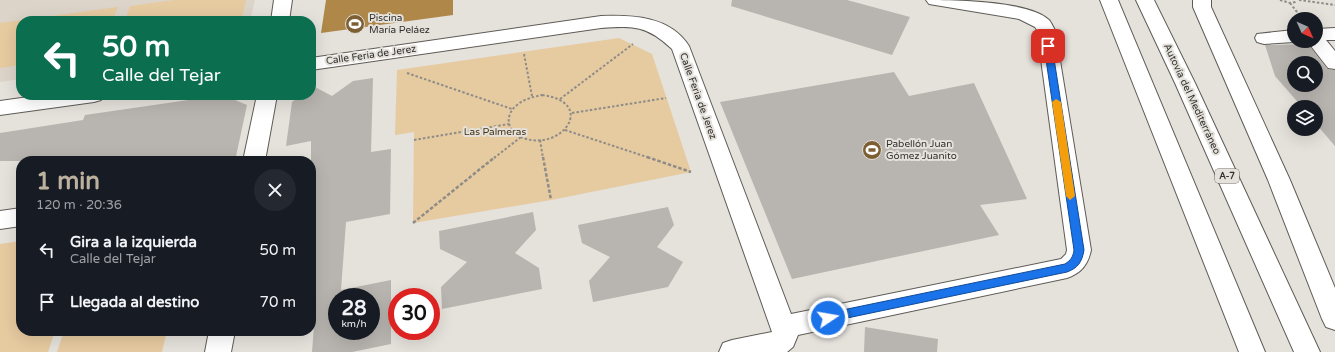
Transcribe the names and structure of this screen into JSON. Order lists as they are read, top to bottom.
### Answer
{
  "streets": {
    "main road": ["Calle Feria de Jerez", "Autovía del Mediterráneo", "A-7"]
  },
  "parks": ["Las Palmeras"],
  "places": {
    "sports": ["Piscina María Peláez", "Pabellón Juan Gómez Juanito"]
  },
  "north": "bottom right",
  "page": {
    "turn": ["50 m", "Calle del Tejar"],
    "heading": ["1 min", "120 m · 20:36"],
    "list": [
      {
        "name": "Gira a la izquierda",
        "note": "Calle del Tejar",
        "value": "50 m"
      },
      {
        "name": "Llegada al destino",
        "value": "70 m"
      }
    ],
    "speed": "28 km/h",
    "limit": "30"
  }
}
